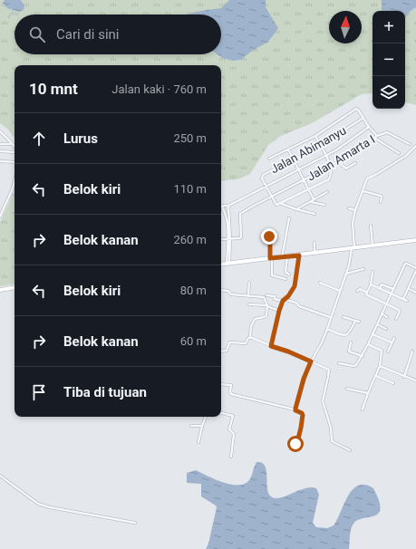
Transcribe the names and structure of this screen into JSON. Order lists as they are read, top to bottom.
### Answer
{
  "streets": {
    "street": ["Jalan Abimanyu", "Jalan Amarta I"]
  },
  "north": "top",
  "page": {
    "map_buttons": ["+", "−"],
    "search": "Cari di sini",
    "heading": ["10 mnt", "Jalan kaki · 760 m"],
    "list": [
      ["Lurus", "250 m"],
      ["Belok kiri", "110 m"],
      ["Belok kanan", "260 m"],
      ["Belok kiri", "80 m"],
      ["Belok kanan", "60 m"],
      "Tiba di tujuan"
    ]
  }
}
